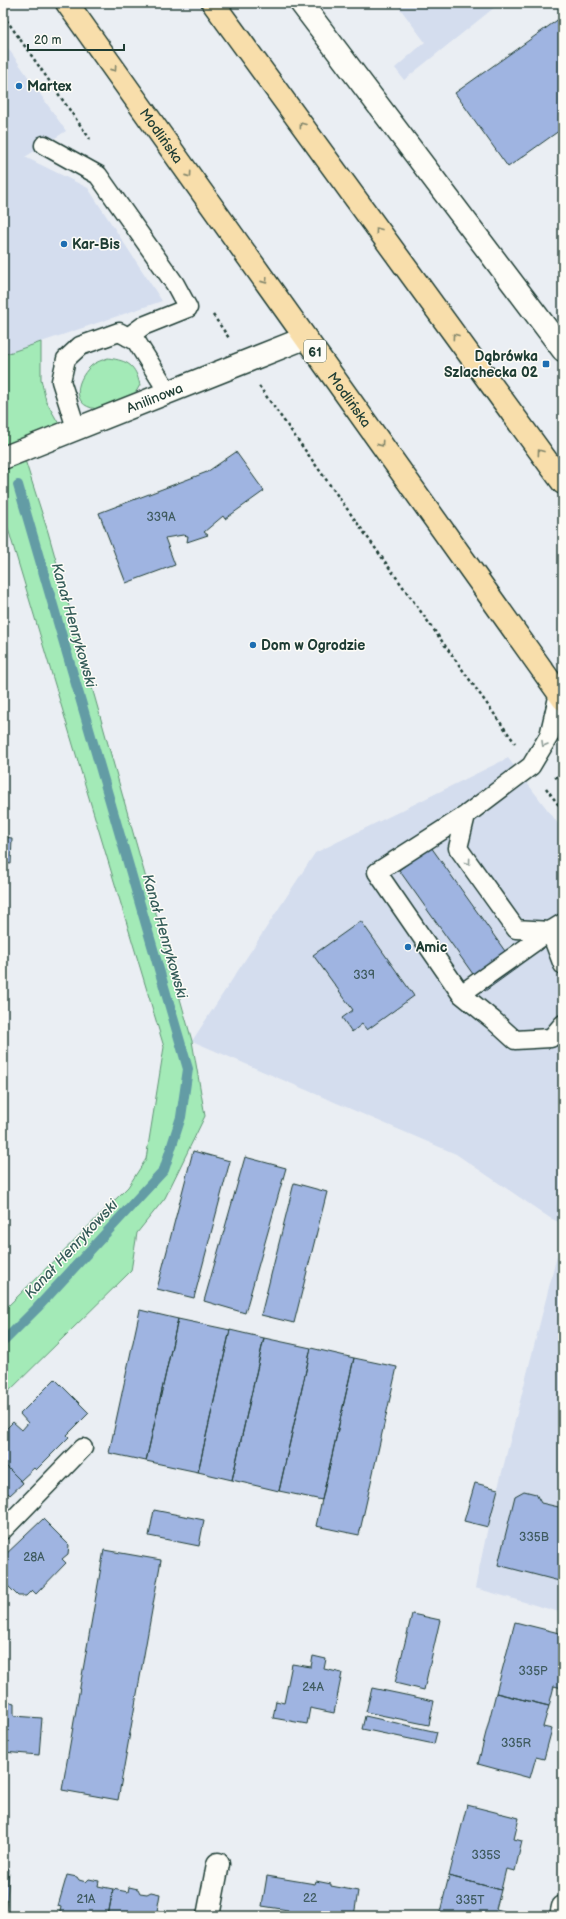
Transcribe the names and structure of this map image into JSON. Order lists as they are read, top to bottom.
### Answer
{
  "streets": {
    "main road": ["Modlińska", "61"],
    "street": ["Anilinowa"]
  },
  "crossings": [
    ["Modlińska", "Anilinowa"]
  ],
  "water": ["Kanał Henrykowski"],
  "places": {
    "other": [
      "Martex",
      "Kar-Bis",
      "Dom w Ogrodzie",
      "Amic"
    ],
    "transit": ["Dąbrówka Szlachecka 02"]
  },
  "house_numbers": [
    "339A",
    "339",
    "335B",
    "28A",
    "335P",
    "24A",
    "335R",
    "335S",
    "22",
    "21A",
    "335T"
  ],
  "scale_bar": "20 m"
}
